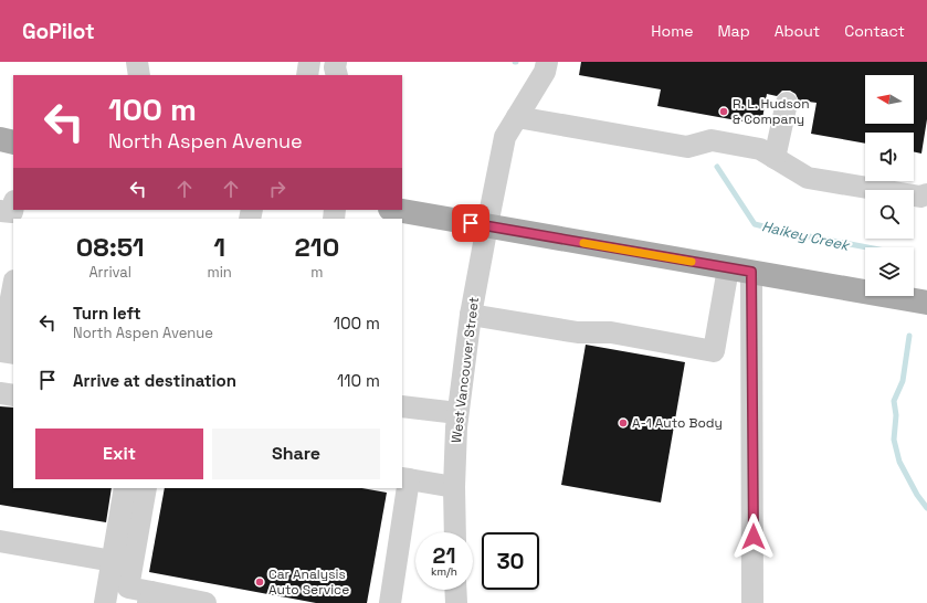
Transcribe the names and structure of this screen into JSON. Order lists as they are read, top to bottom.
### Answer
{
  "streets": {
    "street": ["West Vancouver Street"]
  },
  "water": ["Haikey Creek"],
  "places": ["R. L. Hudson & Company", "A-1 Auto Body", "Car Analysis Auto Service"],
  "north": "left",
  "page": {
    "header": "GoPilot",
    "nav": [
      "Home",
      "Map",
      "About",
      "Contact"
    ],
    "turn": ["100 m", "North Aspen Avenue"],
    "eta": [
      "08:51",
      "Arrival",
      "1",
      "min",
      "210",
      "m"
    ],
    "list": [
      {
        "name": "Turn left",
        "note": "North Aspen Avenue",
        "value": "100 m"
      },
      {
        "name": "Arrive at destination",
        "value": "110 m"
      }
    ],
    "buttons": ["Exit", "Share"],
    "speed": "21 km/h",
    "limit": "30"
  }
}
